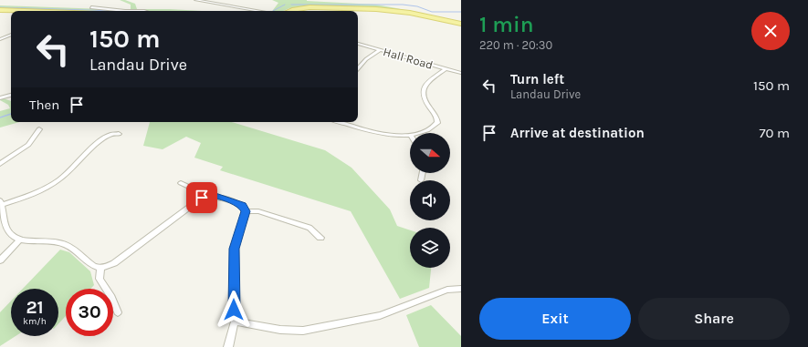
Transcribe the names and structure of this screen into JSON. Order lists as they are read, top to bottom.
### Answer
{
  "streets": {
    "street": ["Hall Road"]
  },
  "north": "right",
  "page": {
    "heading": ["1 min", "220 m · 20:30"],
    "turn": ["150 m", "Landau Drive"],
    "list": [
      {
        "name": "Turn left",
        "note": "Landau Drive",
        "value": "150 m"
      },
      {
        "name": "Arrive at destination",
        "value": "70 m"
      }
    ],
    "then": "Then",
    "speed": "21 km/h",
    "limit": "30",
    "buttons": ["Exit", "Share"]
  }
}
